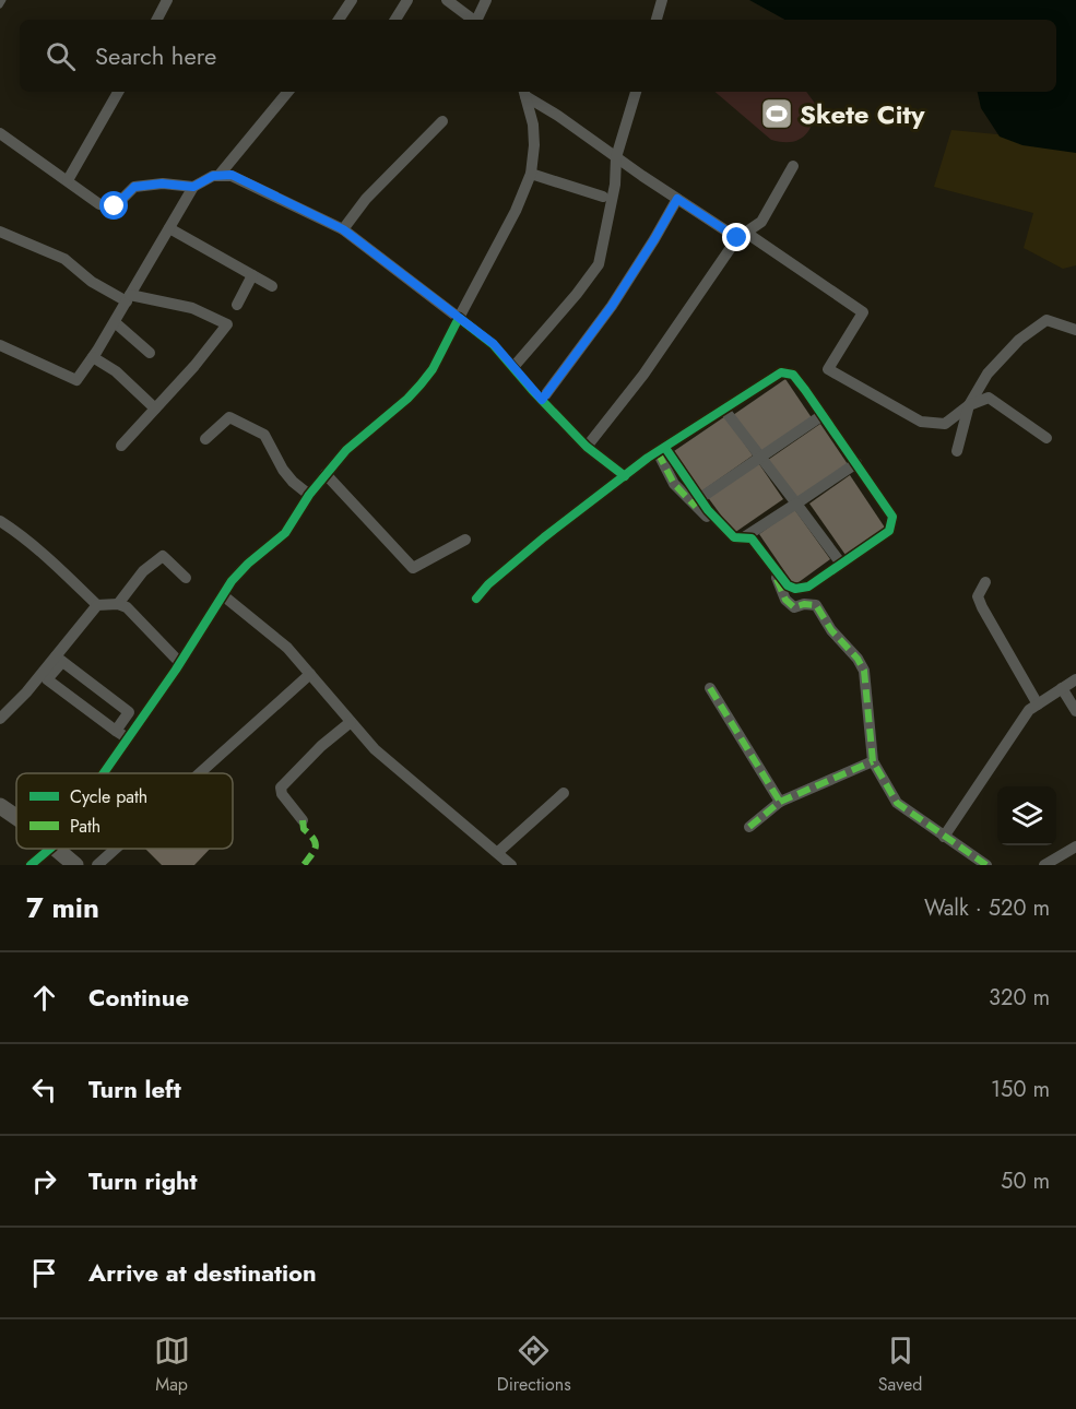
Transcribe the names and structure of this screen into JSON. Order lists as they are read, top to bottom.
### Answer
{
  "places": {
    "sports": ["Skete City"]
  },
  "legend": ["Cycle path", "Path"],
  "page": {
    "search": "Search here",
    "heading": ["7 min", "Walk · 520 m"],
    "list": [
      ["Continue", "320 m"],
      ["Turn left", "150 m"],
      ["Turn right", "50 m"],
      "Arrive at destination"
    ],
    "nav": ["Map", "Directions", "Saved"]
  }
}
